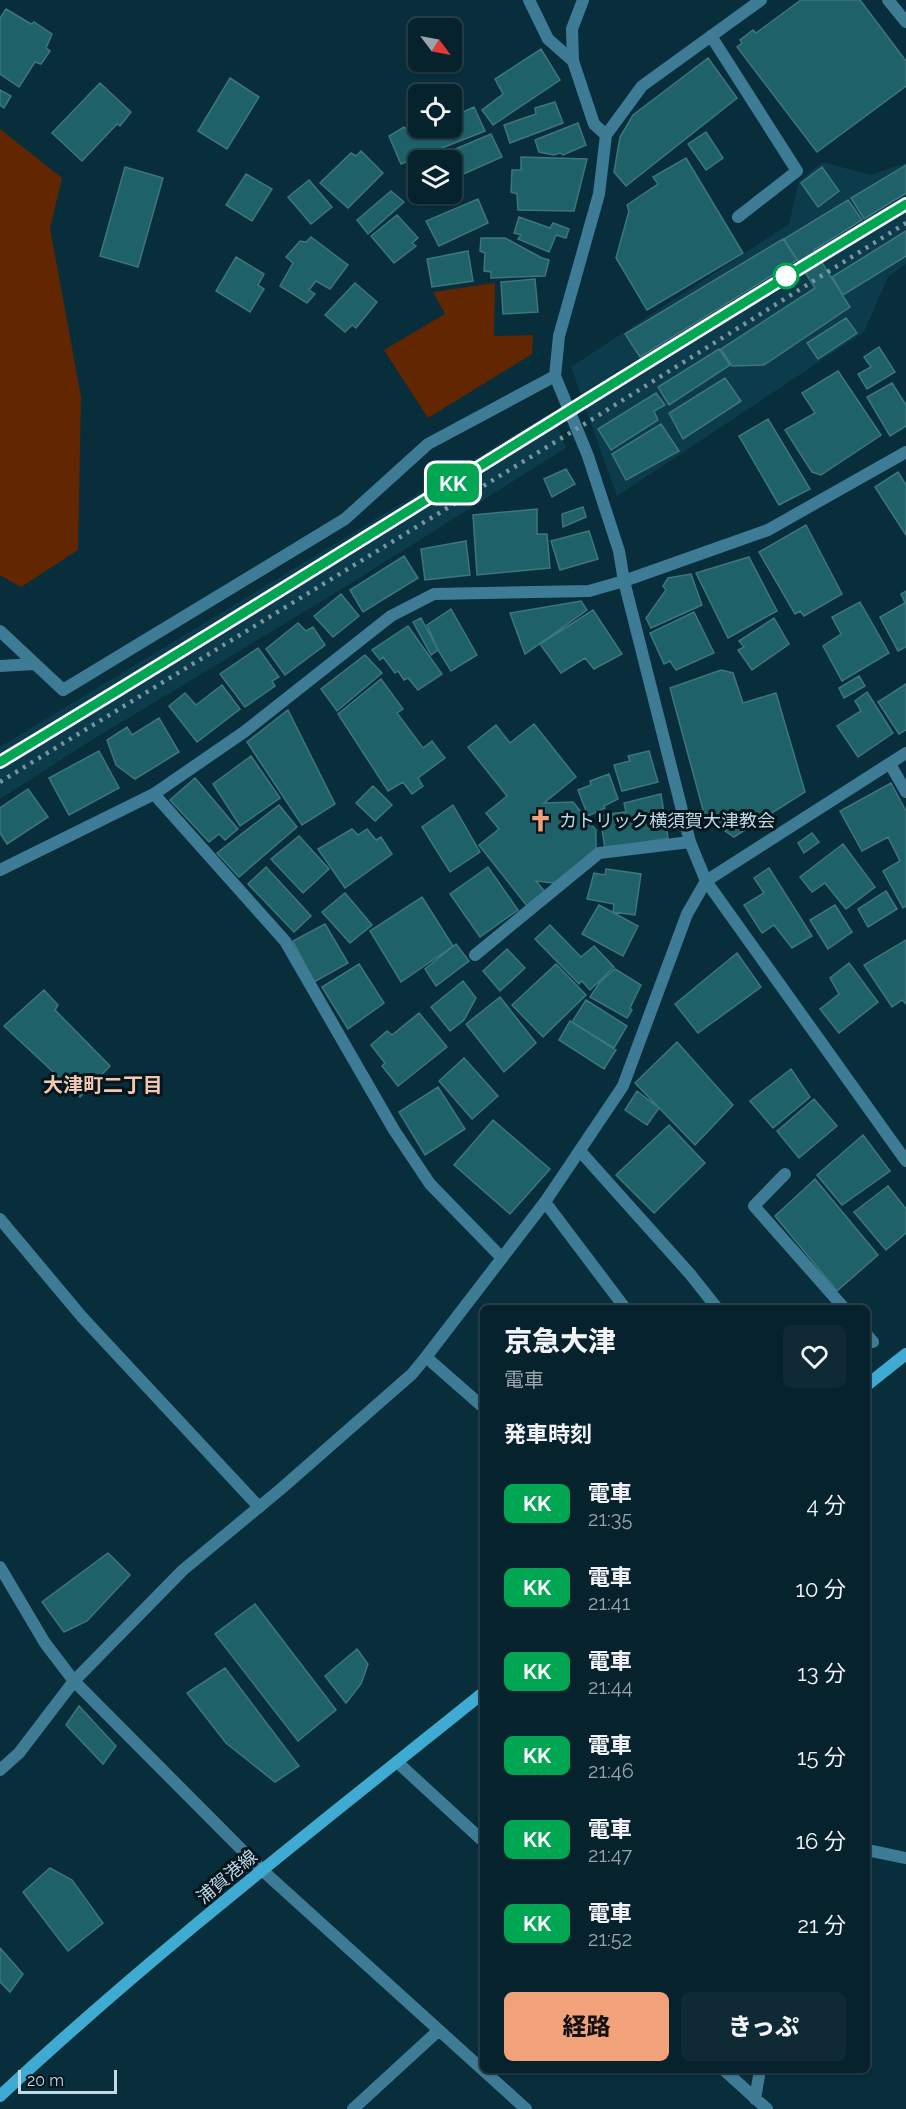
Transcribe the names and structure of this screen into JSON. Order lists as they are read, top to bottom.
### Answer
{
  "streets": {
    "main road": ["浦賀港線"]
  },
  "districts": ["大津町二丁目"],
  "places": {
    "church": ["カトリック横須賀大津教会"]
  },
  "scale_bar": "20 m",
  "north": "bottom right",
  "page": {
    "on_map": "KK",
    "heading": [
      ["京急大津", "電車"],
      "発車時刻"
    ],
    "list": [
      {
        "mark": "KK",
        "name": "電車",
        "note": "21:35",
        "value": "4 分"
      },
      {
        "mark": "KK",
        "name": "電車",
        "note": "21:41",
        "value": "10 分"
      },
      {
        "mark": "KK",
        "name": "電車",
        "note": "21:44",
        "value": "13 分"
      },
      {
        "mark": "KK",
        "name": "電車",
        "note": "21:46",
        "value": "15 分"
      },
      {
        "mark": "KK",
        "name": "電車",
        "note": "21:47",
        "value": "16 分"
      },
      {
        "mark": "KK",
        "name": "電車",
        "note": "21:52",
        "value": "21 分"
      }
    ],
    "buttons": ["経路", "きっぷ"],
    "scale": "20 m"
  }
}
